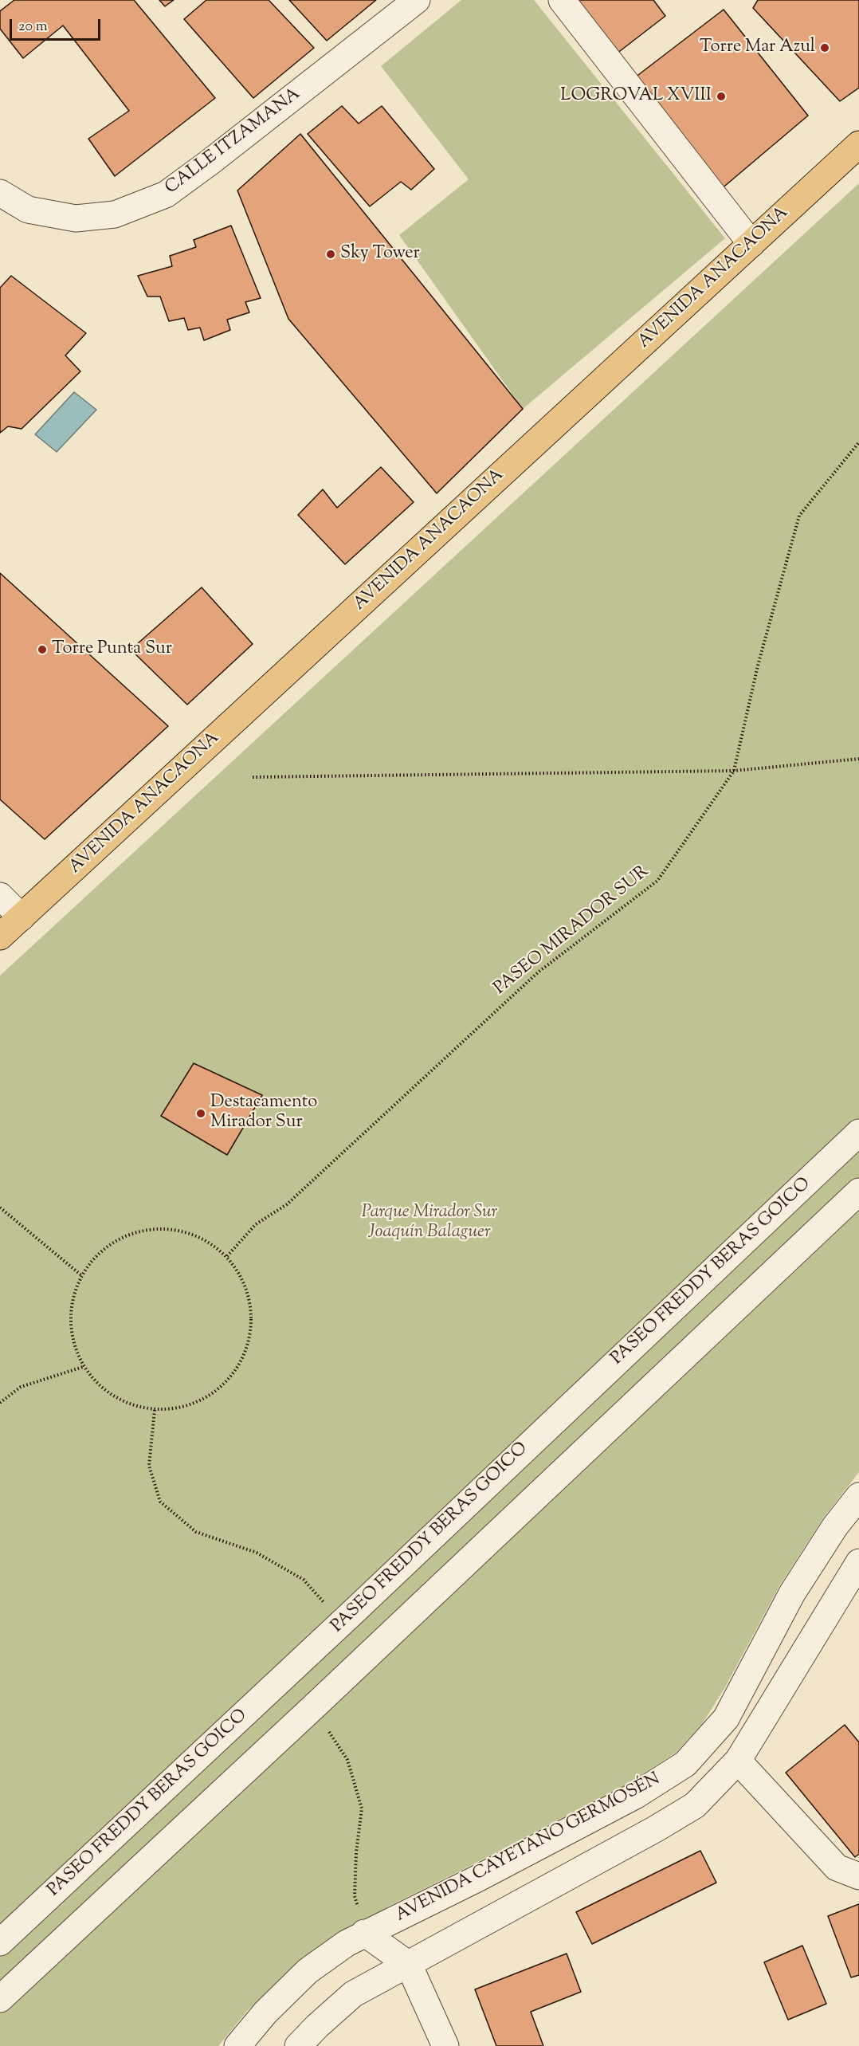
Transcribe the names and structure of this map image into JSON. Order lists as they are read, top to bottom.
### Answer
{
  "streets": {
    "main road": ["AVENIDA ANACAONA"],
    "street": ["CALLE ITZAMANA", "PASEO FREDDY BERAS GOICO", "AVENIDA CAYETANO GERMOSÉN"],
    "path": ["PASEO MIRADOR SUR"]
  },
  "parks": ["Parque Mirador Sur Joaquín Balaguer"],
  "places": [
    "Torre Mar Azul",
    "LOGROVAL XVIII",
    "Sky Tower",
    "Torre Punta Sur",
    "Destacamento Mirador Sur"
  ],
  "scale_bar": "20 m"
}
